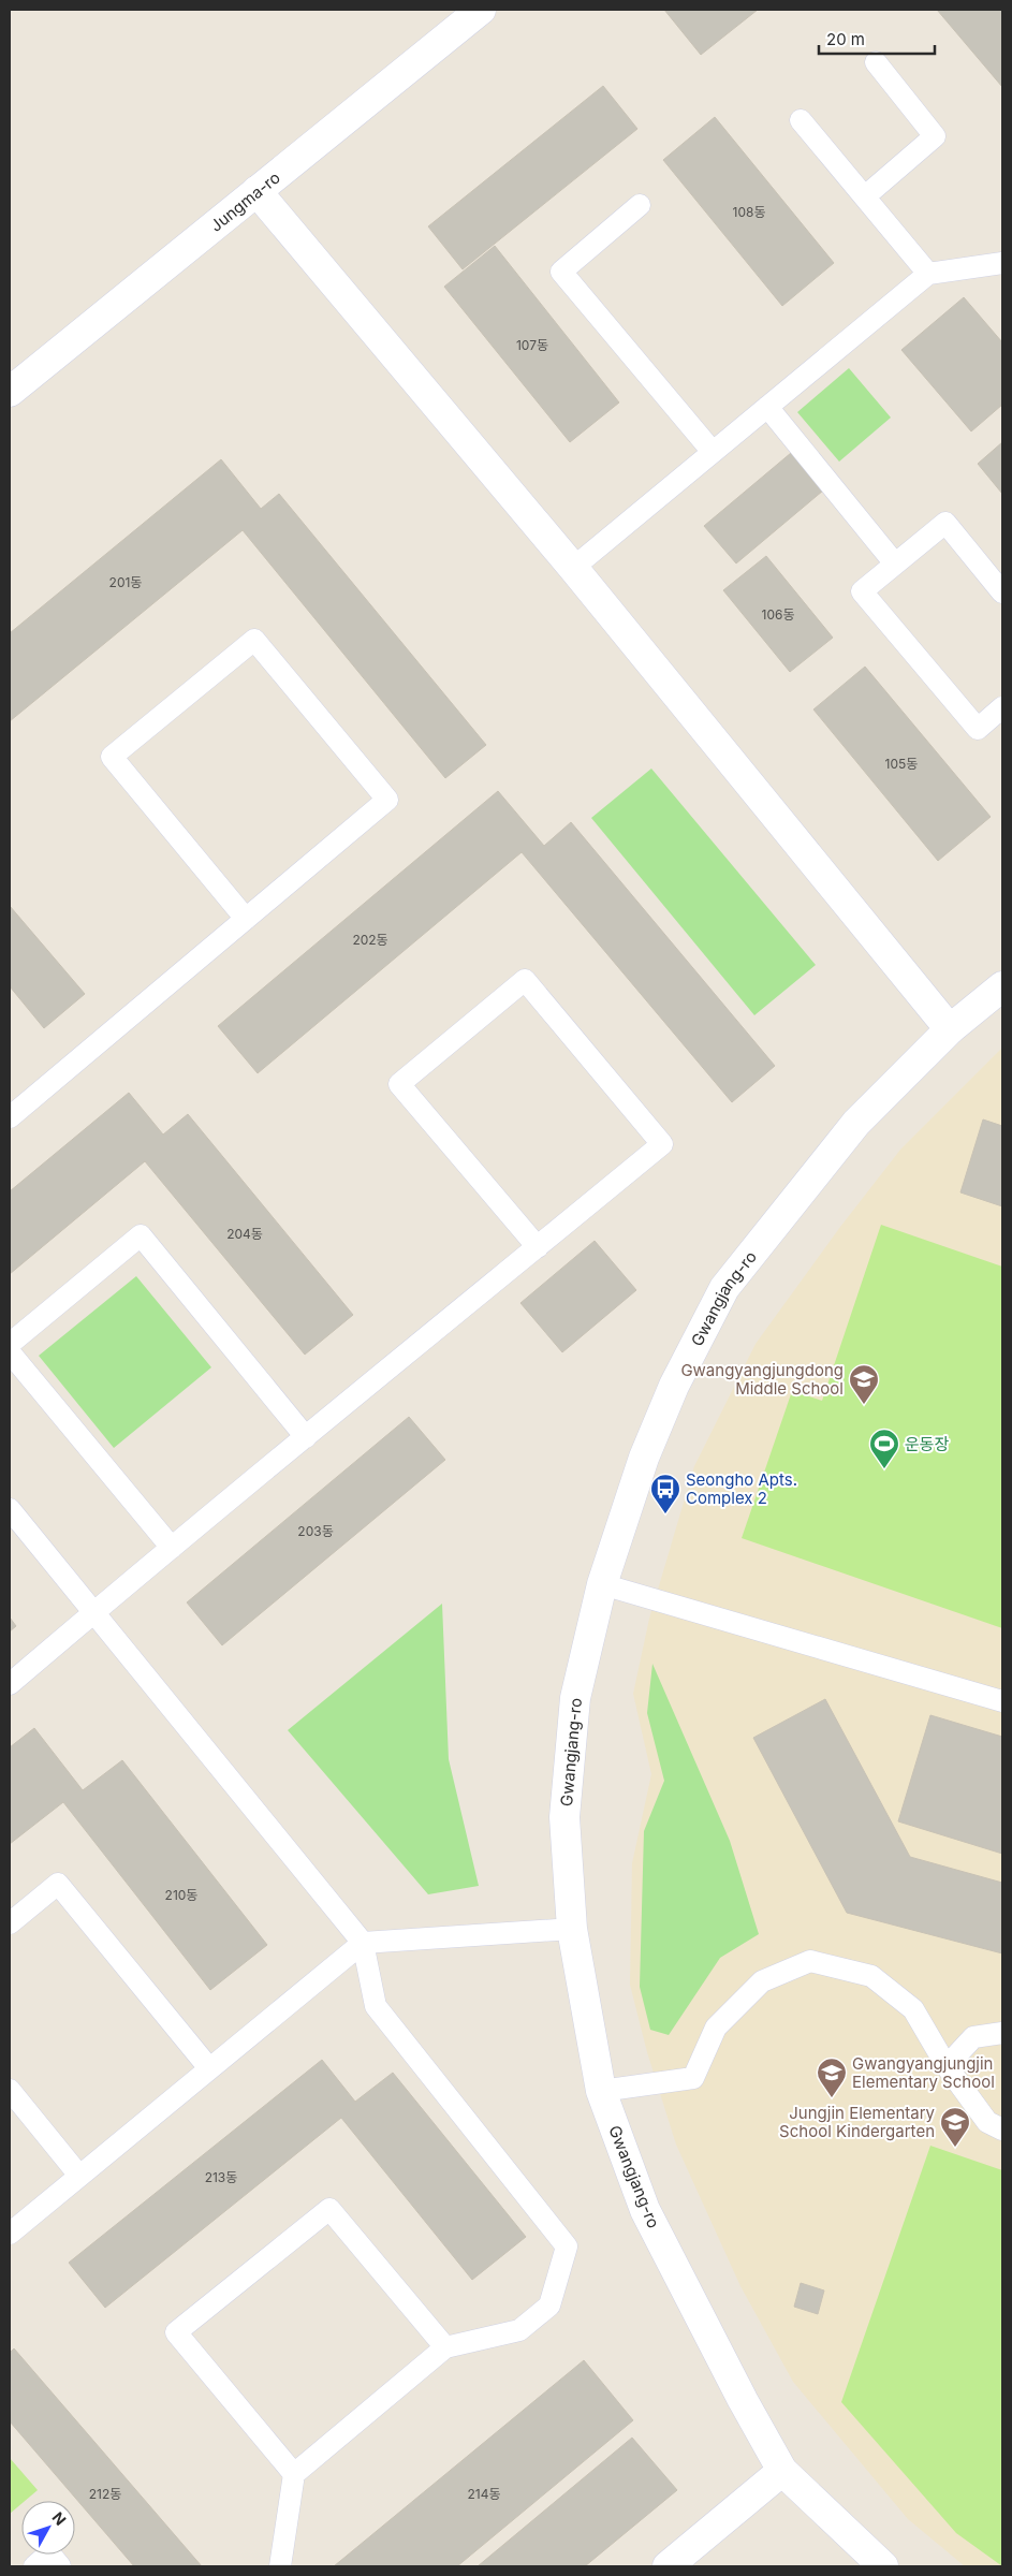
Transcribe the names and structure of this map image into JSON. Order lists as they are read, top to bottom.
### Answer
{
  "streets": {
    "street": ["Jungma-ro", "Gwangjang-ro"]
  },
  "places": {
    "school or university": ["Gwangyangjungdong Middle School", "Gwangyangjungjin Elementary School", "Jungjin Elementary School Kindergarten"],
    "sports": ["운동장"],
    "bus stop": ["Seongho Apts. Complex 2"]
  },
  "house_numbers": [
    "108동",
    "107동",
    "201동",
    "106동",
    "105동",
    "202동",
    "204동",
    "203동",
    "210동",
    "213동",
    "212동",
    "214동"
  ],
  "scale_bar": "20 m",
  "north": "top right"
}
